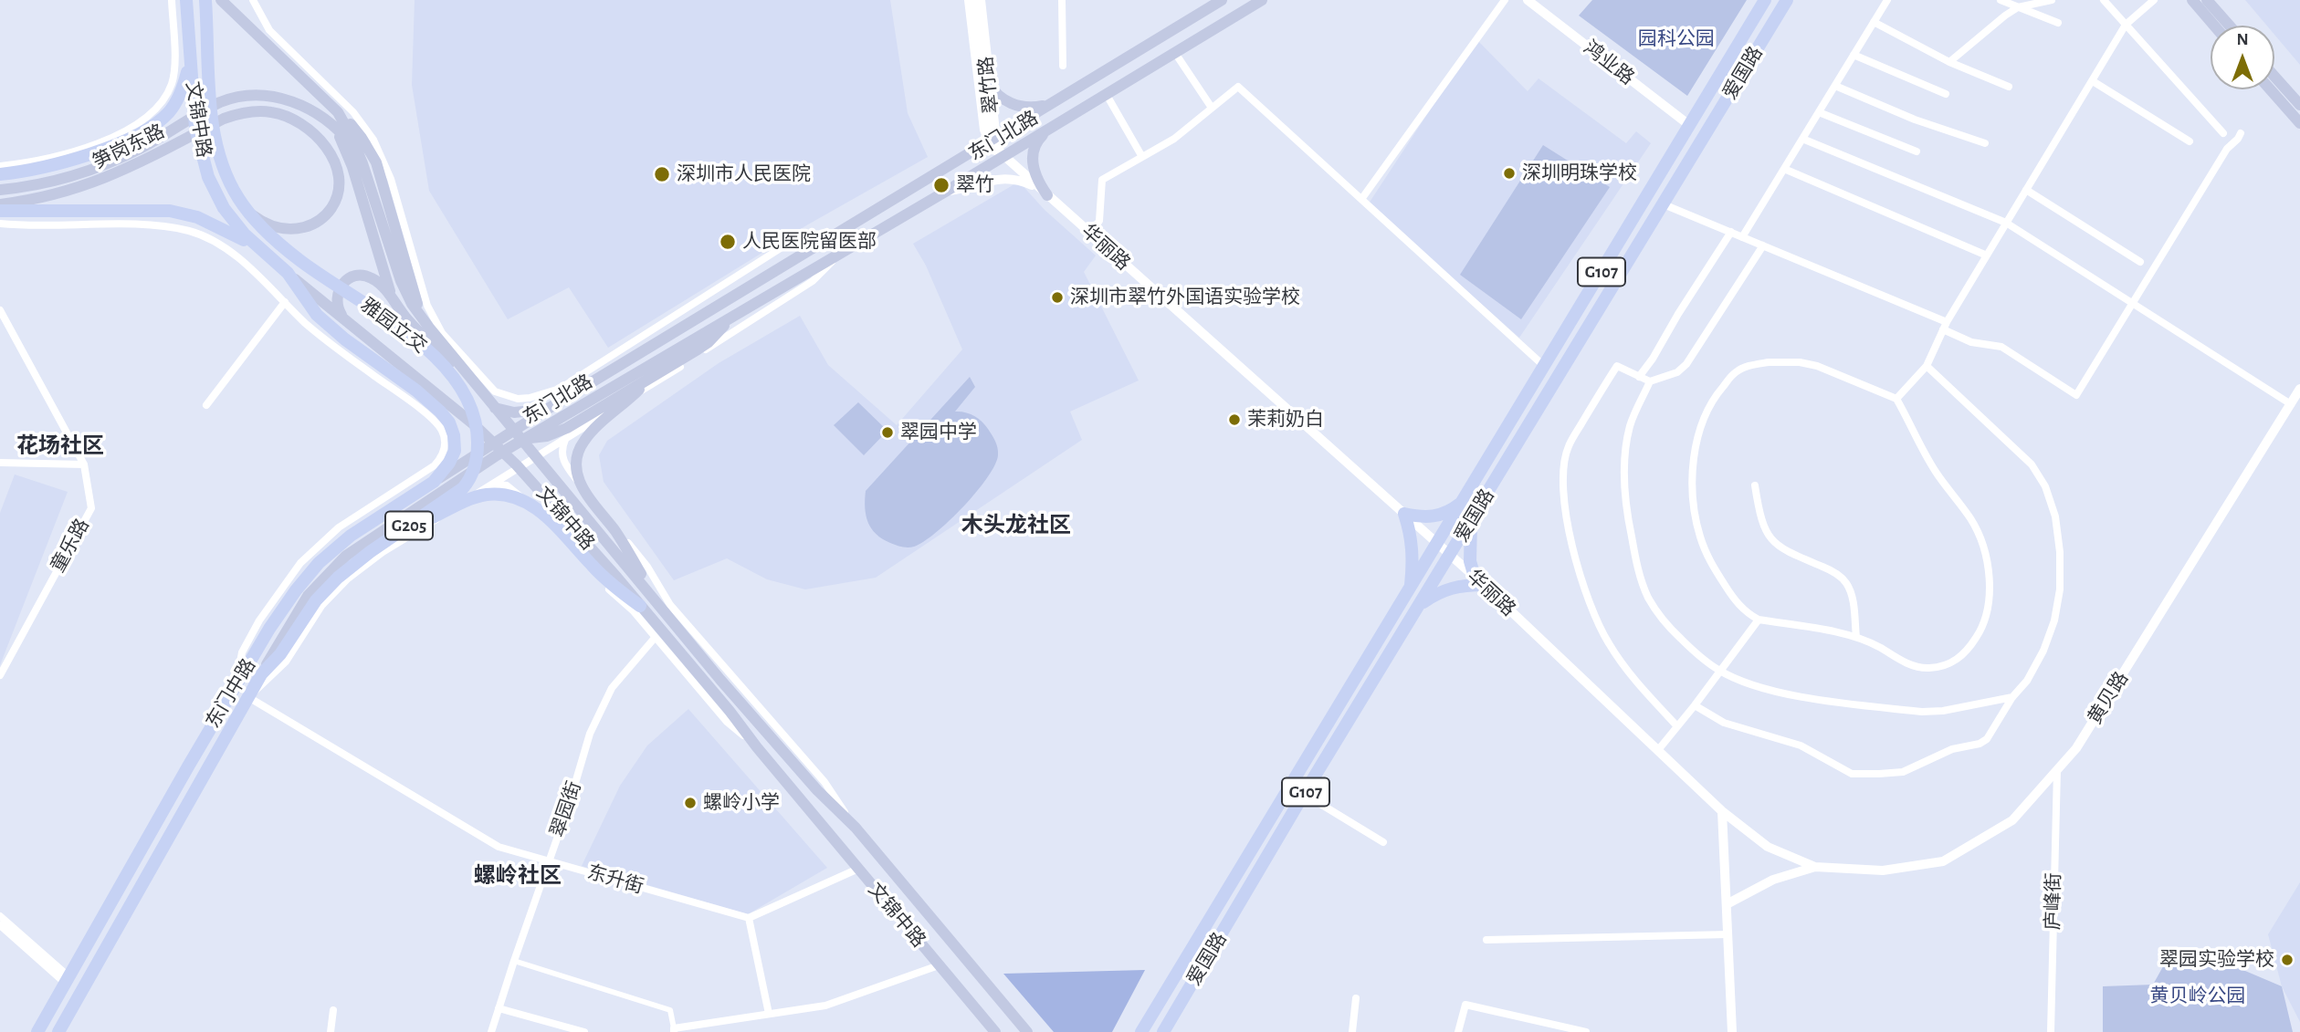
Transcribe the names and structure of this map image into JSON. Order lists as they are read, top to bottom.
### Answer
{
  "streets": {
    "highway": [
      "爱国路",
      "文锦中路",
      "G107",
      "雅园立交",
      "G205",
      "东门中路"
    ],
    "main road": ["翠竹路", "东门北路", "笋岗东路"],
    "street": [
      "鸿业路",
      "华丽路",
      "童乐路",
      "黄贝路",
      "翠园街",
      "东升街",
      "庐峰街"
    ]
  },
  "crossings": [
    ["鸿业路", "爱国路"],
    ["爱国路", "华丽路"],
    ["翠竹路", "东门北路"],
    ["翠竹路", "华丽路"],
    ["文锦中路", "笋岗东路"],
    ["文锦中路", "雅园立交"],
    ["东门北路", "华丽路"],
    ["东门北路", "东门中路"],
    ["笋岗东路", "雅园立交"],
    ["华丽路", "黄贝路"],
    ["雅园立交", "东门中路"],
    ["东门中路", "东升街"],
    ["黄贝路", "庐峰街"],
    ["翠园街", "东升街"]
  ],
  "districts": ["花场社区", "木头龙社区", "螺岭社区"],
  "parks": ["园科公园", "黄贝岭公园"],
  "places": [
    "深圳明珠学校",
    "深圳市人民医院",
    "翠竹",
    "人民医院留医部",
    "深圳市翠竹外国语实验学校",
    "茉莉奶白",
    "翠园中学",
    "螺岭小学",
    "翠园实验学校"
  ],
  "north": "top"
}
